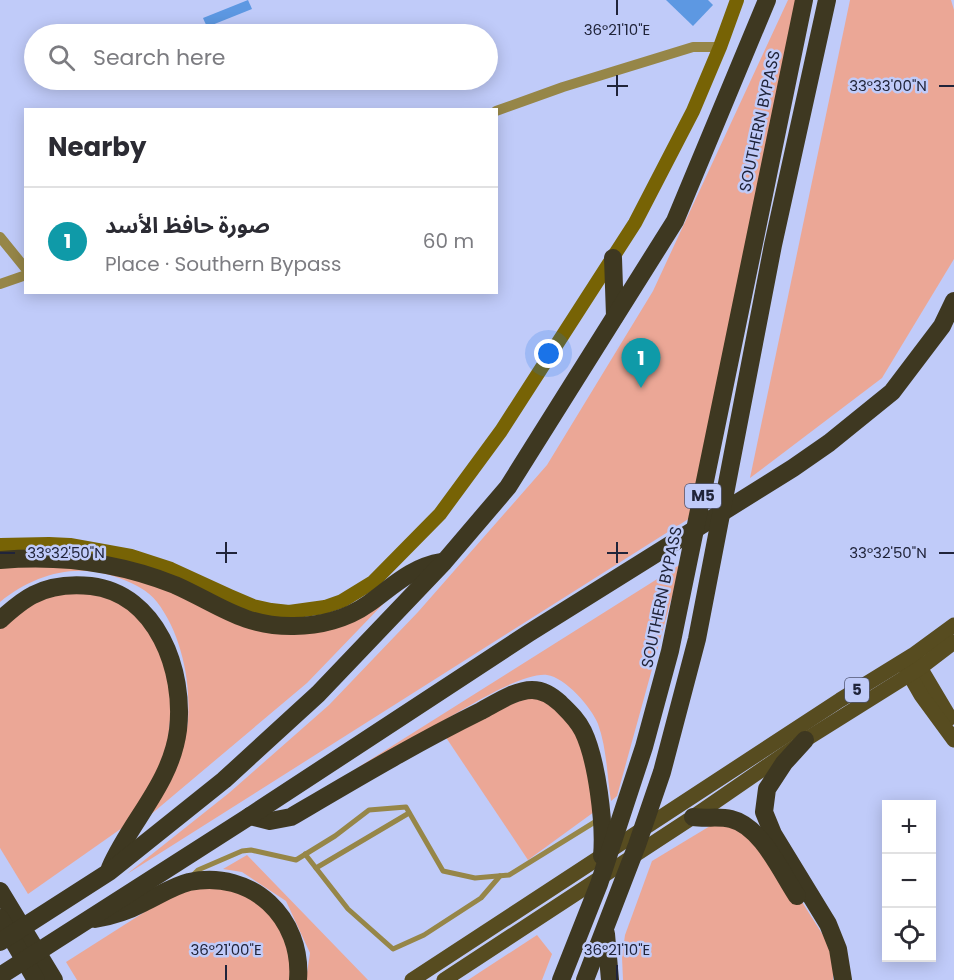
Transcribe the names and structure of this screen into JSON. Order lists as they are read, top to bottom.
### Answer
{
  "streets": {
    "highway": ["SOUTHERN BYPASS", "M5"],
    "main road": ["5"]
  },
  "page": {
    "search": "Search here",
    "heading": "Nearby",
    "list": [
      {
        "mark": "1",
        "name": "صورة حافظ الأسد",
        "note": "Place · Southern Bypass",
        "value": "60 m"
      }
    ],
    "pins": "1",
    "map_buttons": ["+", "−"]
  },
  "coordinates": [
    "36°21'10\"E",
    "33°33'00\"N",
    "33°32'50\"N",
    "36°21'00\"E"
  ]
}
